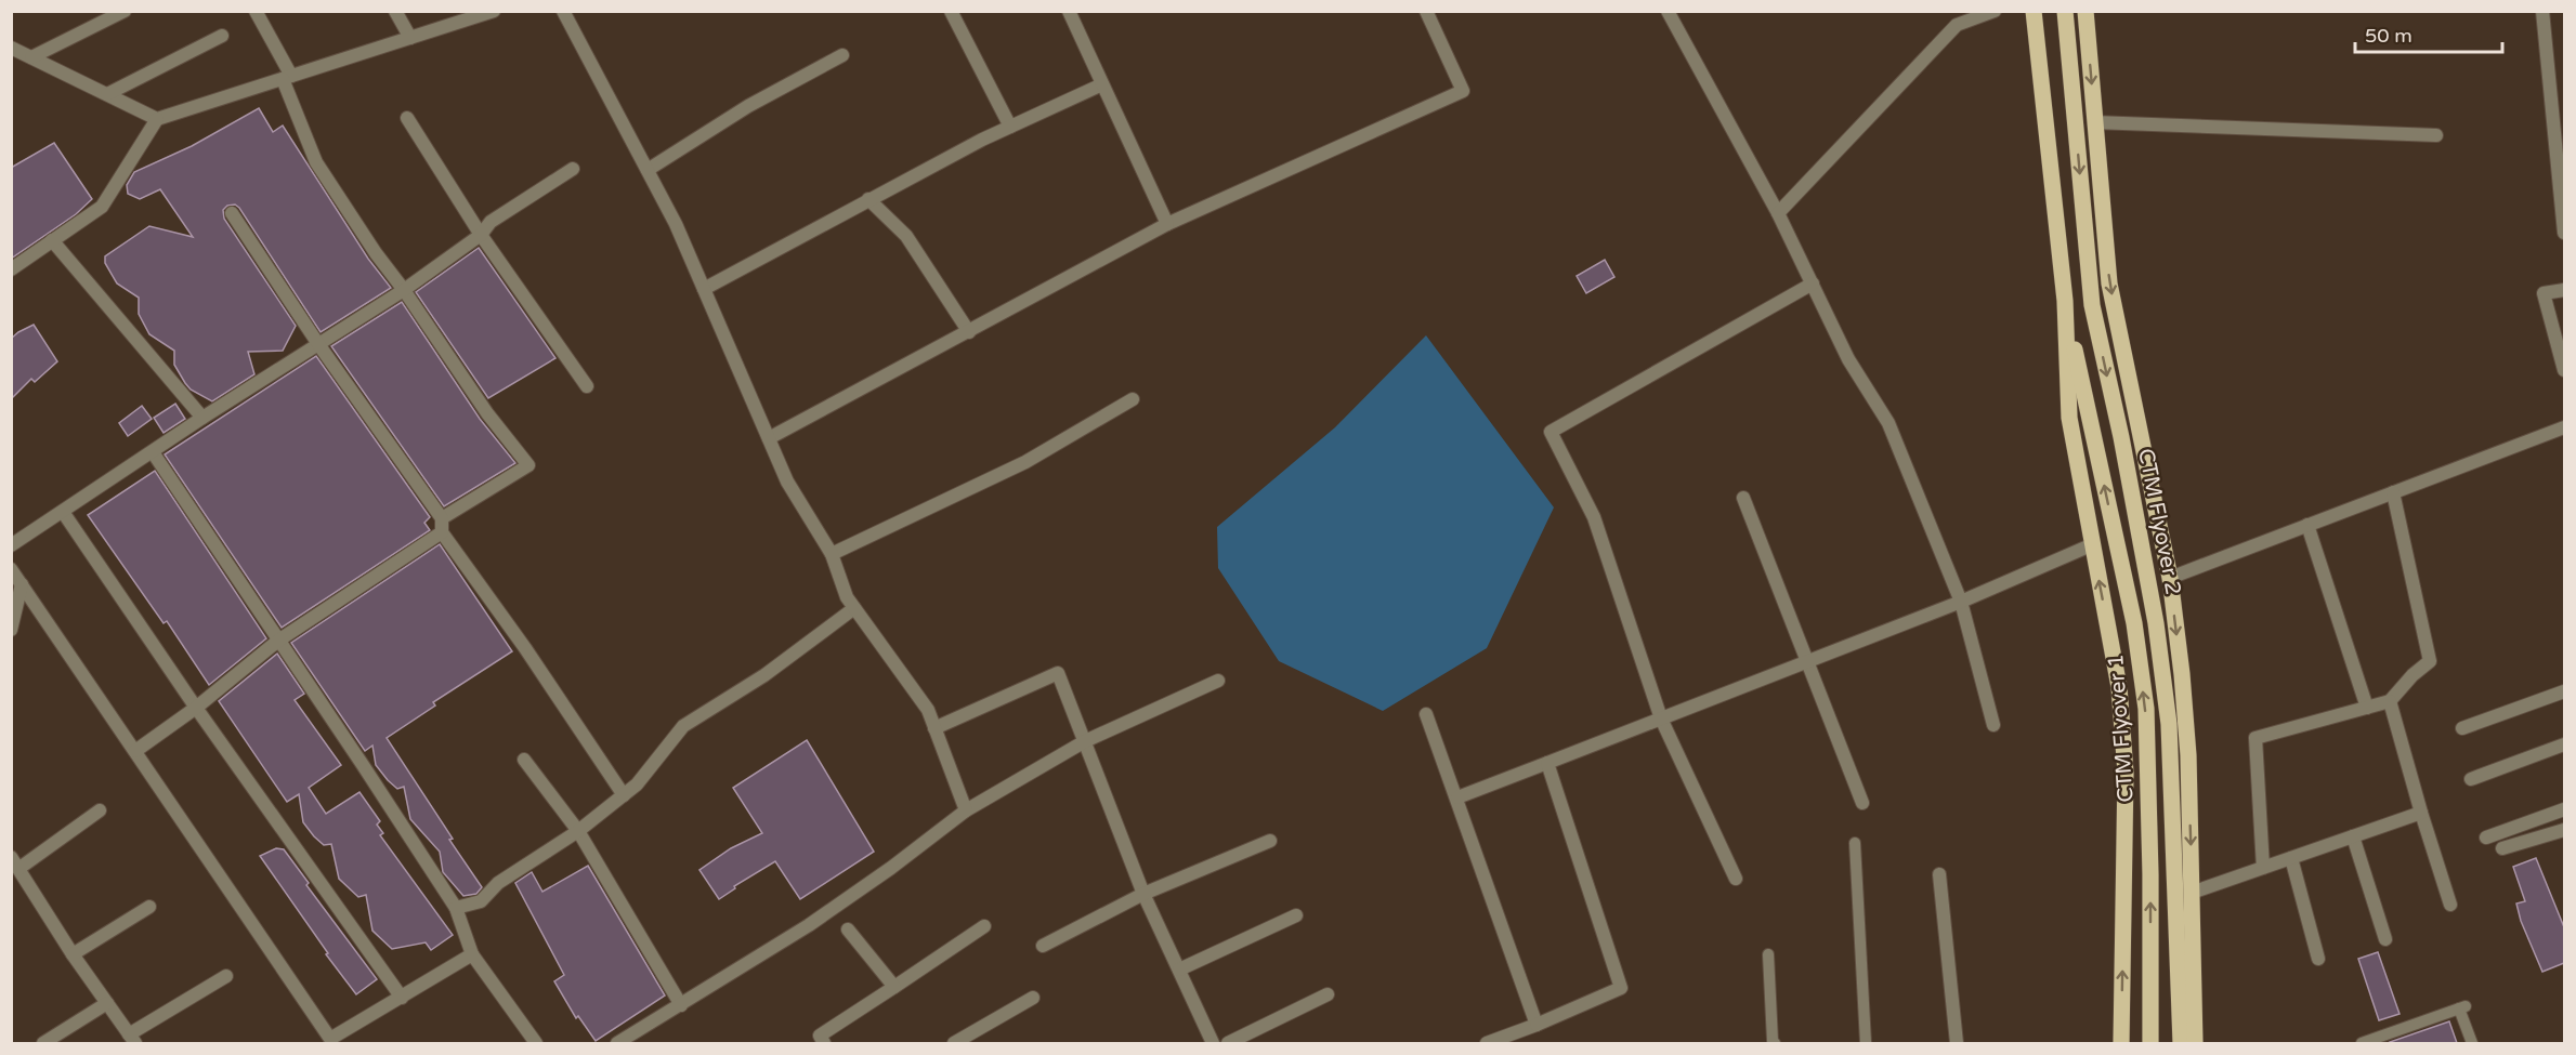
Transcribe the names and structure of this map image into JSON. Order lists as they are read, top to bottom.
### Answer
{
  "streets": {
    "main road": ["CTM Flyover 2", "CTM Flyover 1"]
  },
  "scale_bar": "50 m"
}
